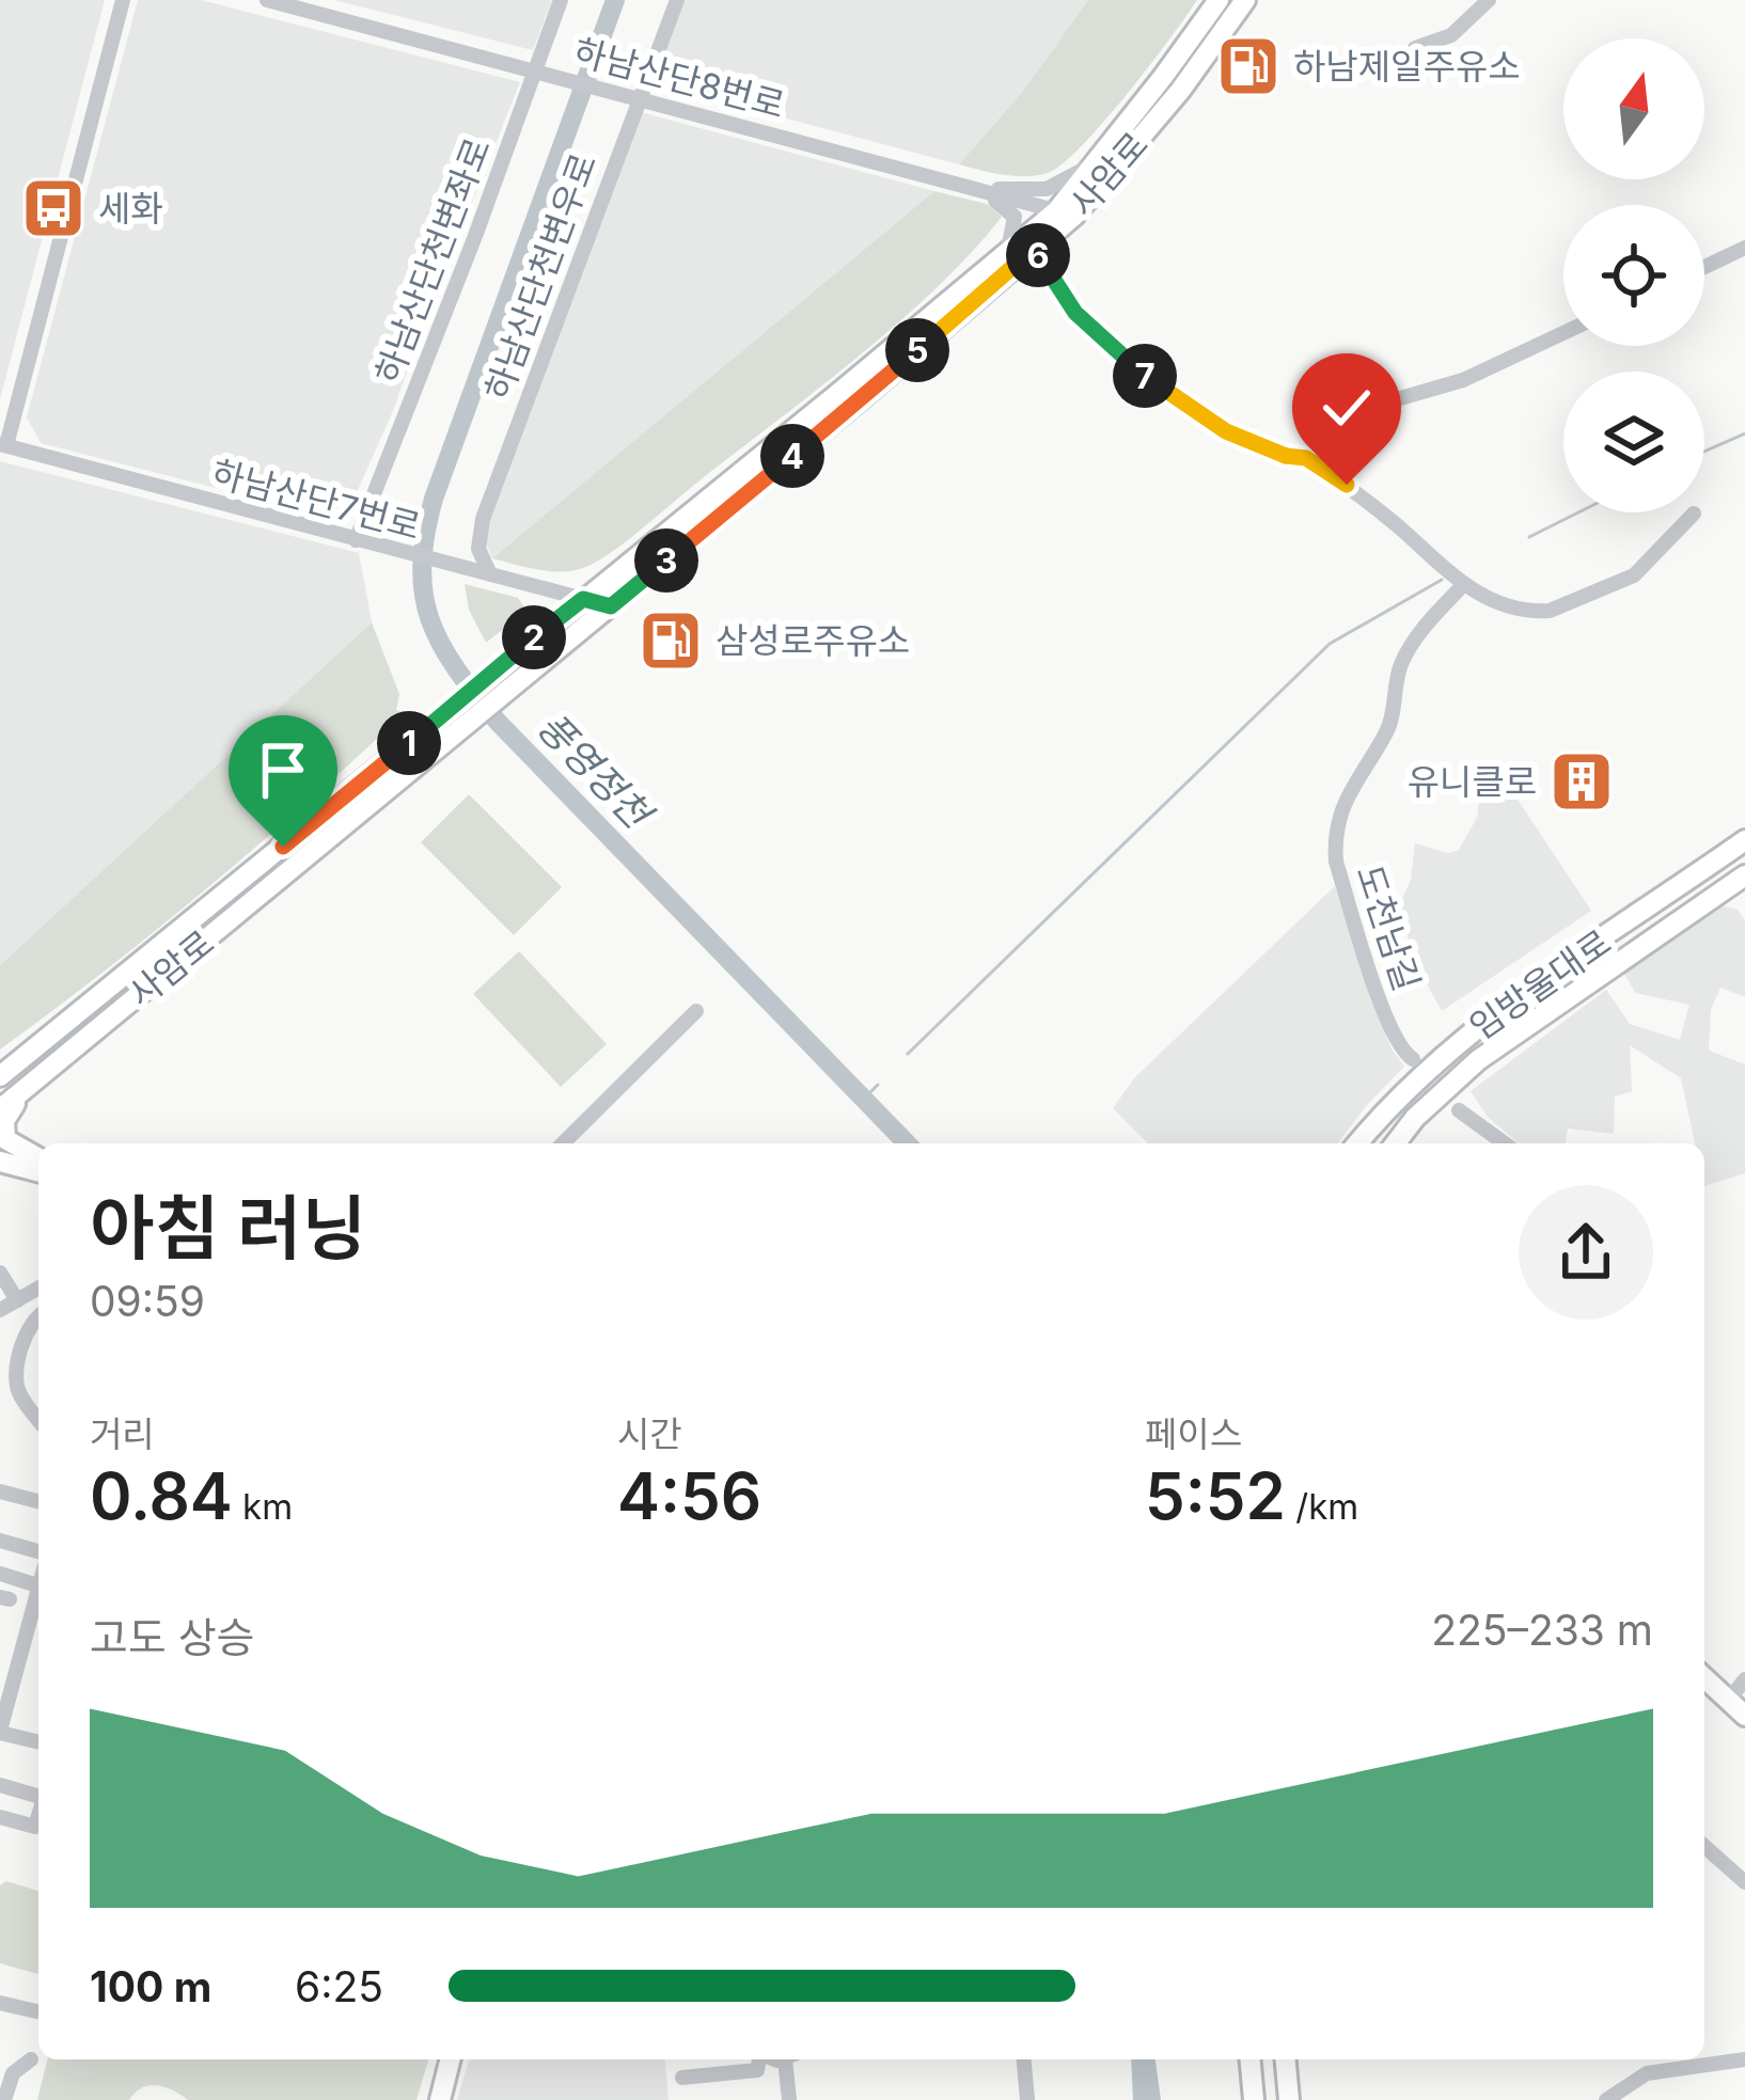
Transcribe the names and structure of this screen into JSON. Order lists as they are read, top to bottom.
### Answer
{
  "streets": {
    "main road": ["사암로", "임방울대로"],
    "street": [
      "하남산단8번로",
      "하남산단천변좌로",
      "하남산단천변우로",
      "하남산단7번로",
      "도천남길"
    ]
  },
  "crossings": [
    ["하남산단8번로", "사암로"],
    ["하남산단8번로", "하남산단천변좌로"],
    ["하남산단8번로", "하남산단천변우로"],
    ["사암로", "하남산단7번로"],
    ["하남산단천변좌로", "하남산단7번로"],
    ["하남산단천변우로", "하남산단7번로"]
  ],
  "water": ["풍영정천"],
  "places": {
    "fuel station": ["하남제일주유소", "삼성로주유소"],
    "bus stop": ["세화"],
    "building": ["유니클로"]
  },
  "north": "top",
  "page": {
    "pins": [
      "6",
      "5",
      "7",
      "4",
      "3",
      "2",
      "1"
    ],
    "heading": ["아침 러닝", "09:59"],
    "stats": [
      ["거리", "0.84 km"],
      ["시간", "4:56"],
      ["페이스", "5:52 /km"]
    ],
    "chart": ["고도 상승", "225–233 m"],
    "list": [
      {
        "name": "100 m",
        "note": "6:25"
      }
    ]
  }
}
